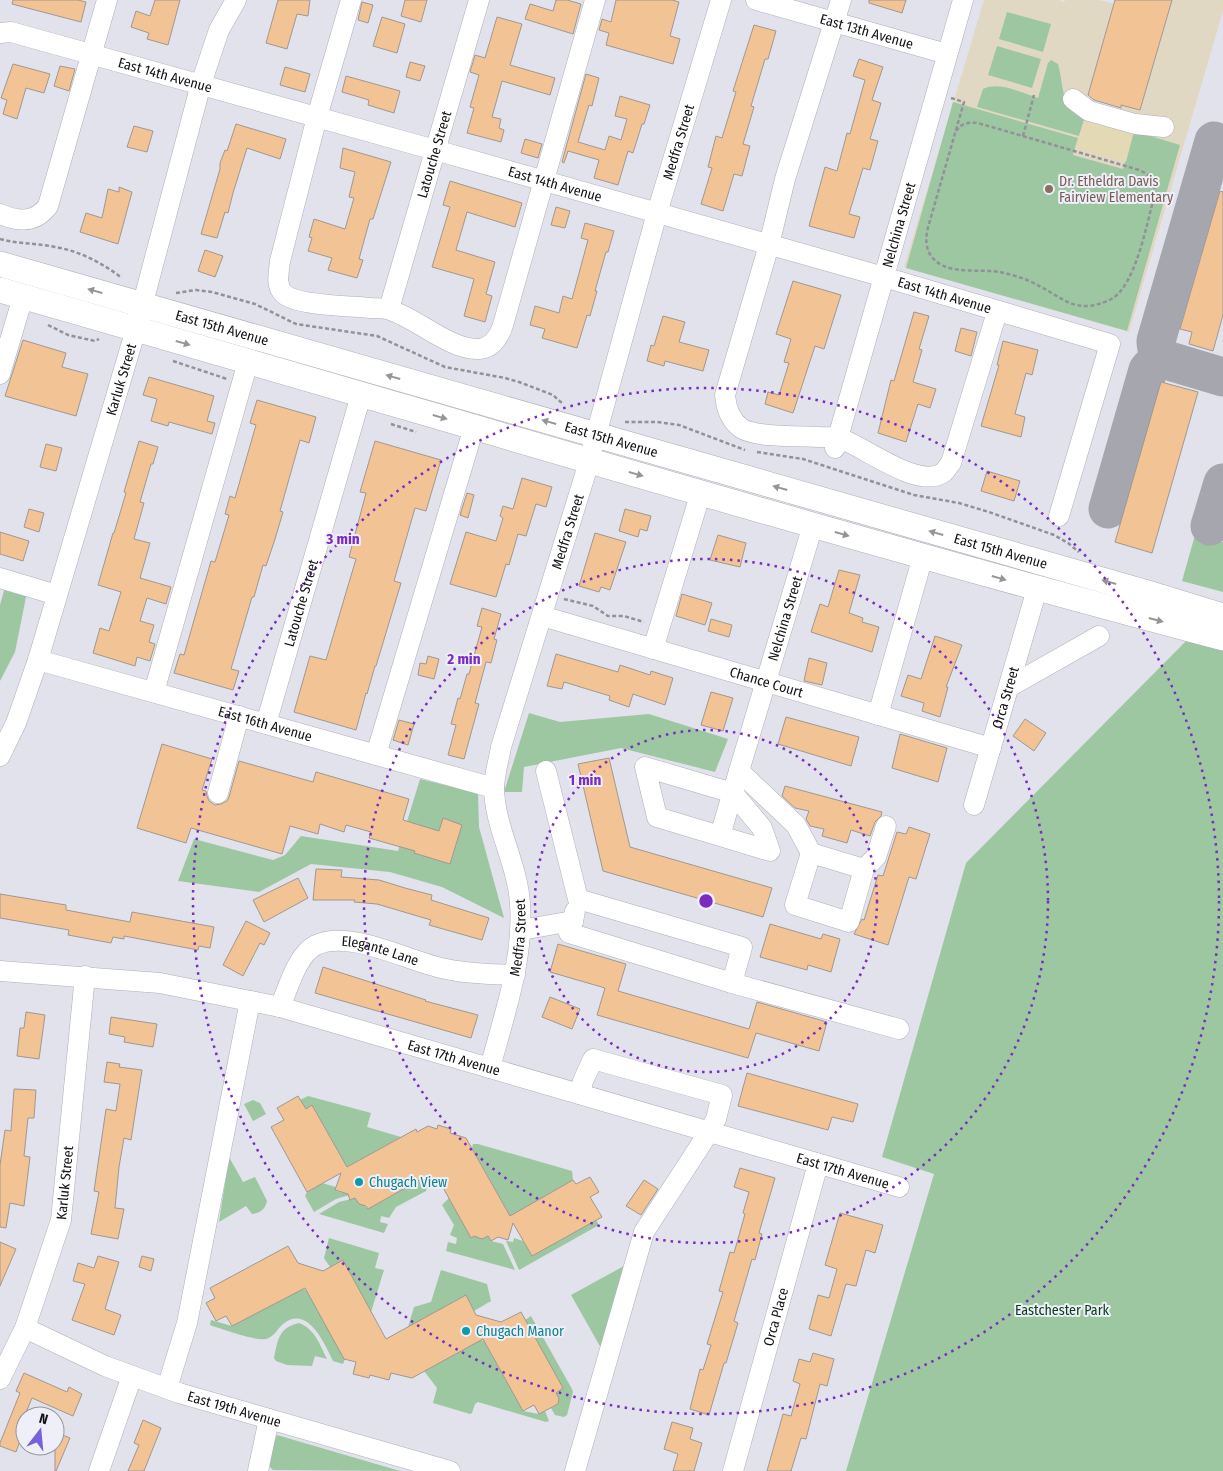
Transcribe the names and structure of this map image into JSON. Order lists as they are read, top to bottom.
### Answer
{
  "streets": {
    "main road": ["East 15th Avenue"],
    "street": [
      "East 13th Avenue",
      "East 14th Avenue",
      "Medfra Street",
      "Latouche Street",
      "Nelchina Street",
      "Karluk Street",
      "Chance Court",
      "Orca Street",
      "East 16th Avenue",
      "Elegante Lane",
      "East 17th Avenue",
      "Orca Place",
      "East 19th Avenue"
    ]
  },
  "crossings": [
    ["East 13th Avenue", "Nelchina Street"],
    ["East 14th Avenue", "Medfra Street"],
    ["East 14th Avenue", "Latouche Street"],
    ["East 14th Avenue", "Nelchina Street"],
    ["East 14th Avenue", "Karluk Street"],
    ["Medfra Street", "East 15th Avenue"],
    ["Medfra Street", "Chance Court"],
    ["Medfra Street", "East 16th Avenue"],
    ["Medfra Street", "Elegante Lane"],
    ["Medfra Street", "East 17th Avenue"],
    ["Latouche Street", "East 15th Avenue"],
    ["Latouche Street", "East 16th Avenue"],
    ["Nelchina Street", "East 15th Avenue"],
    ["Nelchina Street", "Chance Court"],
    ["East 15th Avenue", "Karluk Street"],
    ["East 15th Avenue", "Orca Street"],
    ["Karluk Street", "East 16th Avenue"],
    ["Karluk Street", "East 17th Avenue"],
    ["Karluk Street", "East 19th Avenue"],
    ["Chance Court", "Orca Street"],
    ["Elegante Lane", "East 17th Avenue"],
    ["East 17th Avenue", "Orca Place"]
  ],
  "parks": ["Eastchester Park"],
  "places": ["Dr. Etheldra Davis Fairview Elementary", "Chugach View", "Chugach Manor"],
  "north": "top",
  "rings": ["3 min", "2 min", "1 min"]
}
